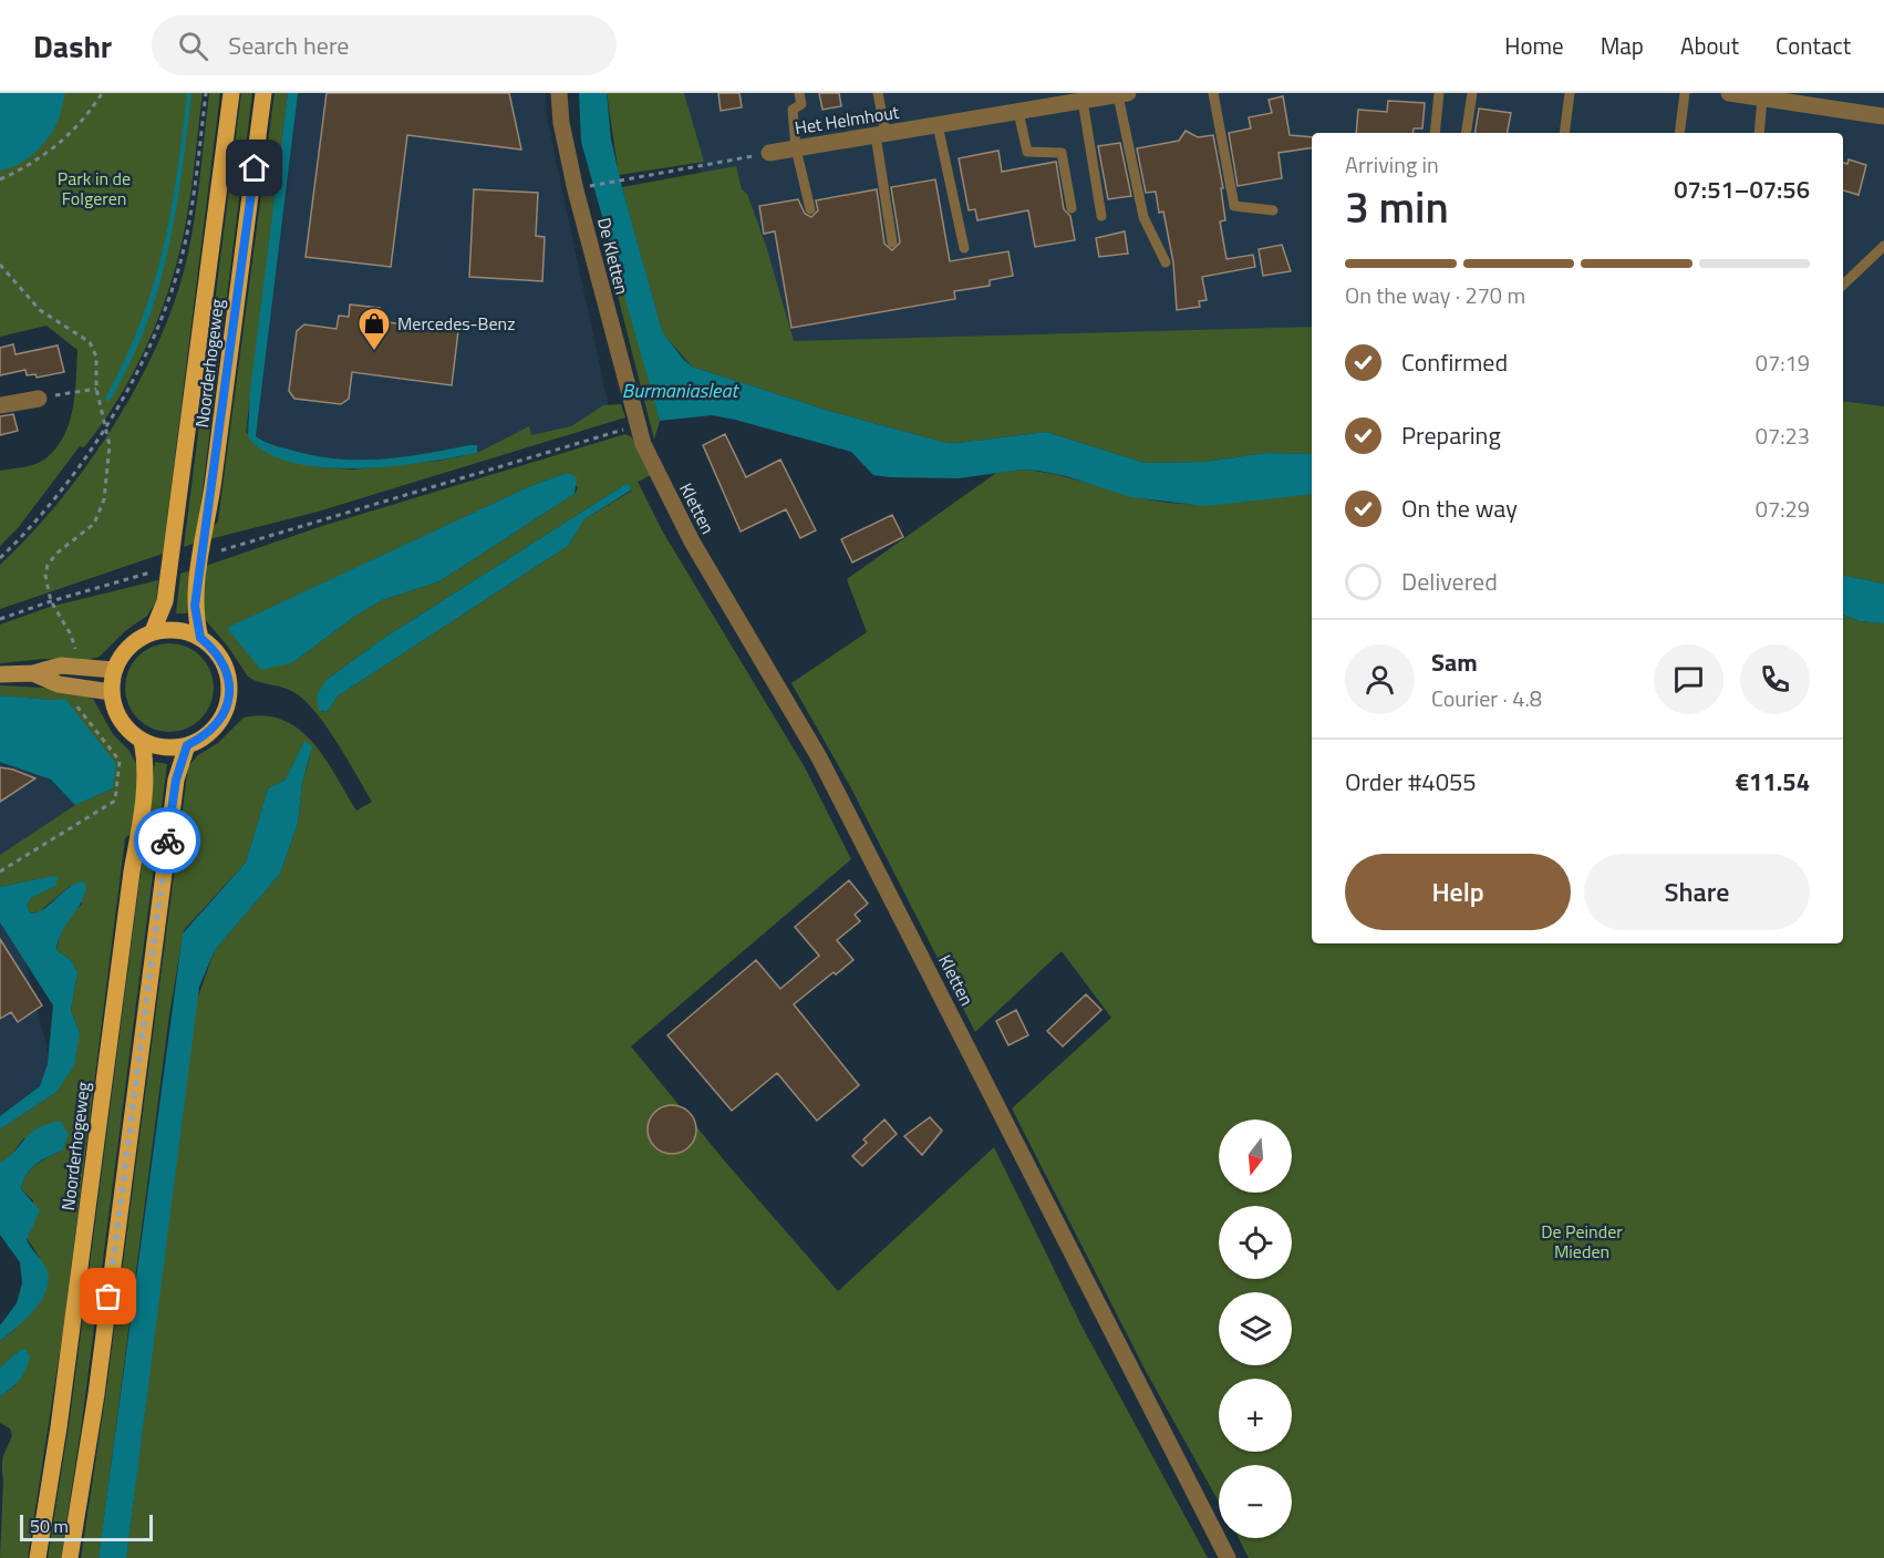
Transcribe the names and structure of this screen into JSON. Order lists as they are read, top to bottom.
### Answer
{
  "streets": {
    "main road": ["Noorderhogeweg"],
    "street": ["Het Helmhout", "De Kletten", "Kletten"]
  },
  "crossings": [
    ["De Kletten", "Kletten"]
  ],
  "water": ["Burmaniasleat"],
  "parks": ["Park in de Folgeren", "De Peinder Mieden"],
  "places": {
    "shop": ["Mercedes-Benz"]
  },
  "scale_bar": "50 m",
  "north": "bottom",
  "page": {
    "header": "Dashr",
    "search": "Search here",
    "nav": [
      "Home",
      "Map",
      "About",
      "Contact"
    ],
    "heading": ["3 min", "Arriving in", "07:51–07:56"],
    "panel": [
      "Sam",
      "Courier · 4.8",
      "Order #4055",
      "€11.54"
    ],
    "bar": "On the way · 270 m",
    "list": [
      ["Confirmed", "07:19"],
      ["Preparing", "07:23"],
      ["On the way", "07:29"],
      "Delivered"
    ],
    "buttons": ["Help", "Share"],
    "map_buttons": ["+", "−"],
    "scale": "50 m"
  }
}
